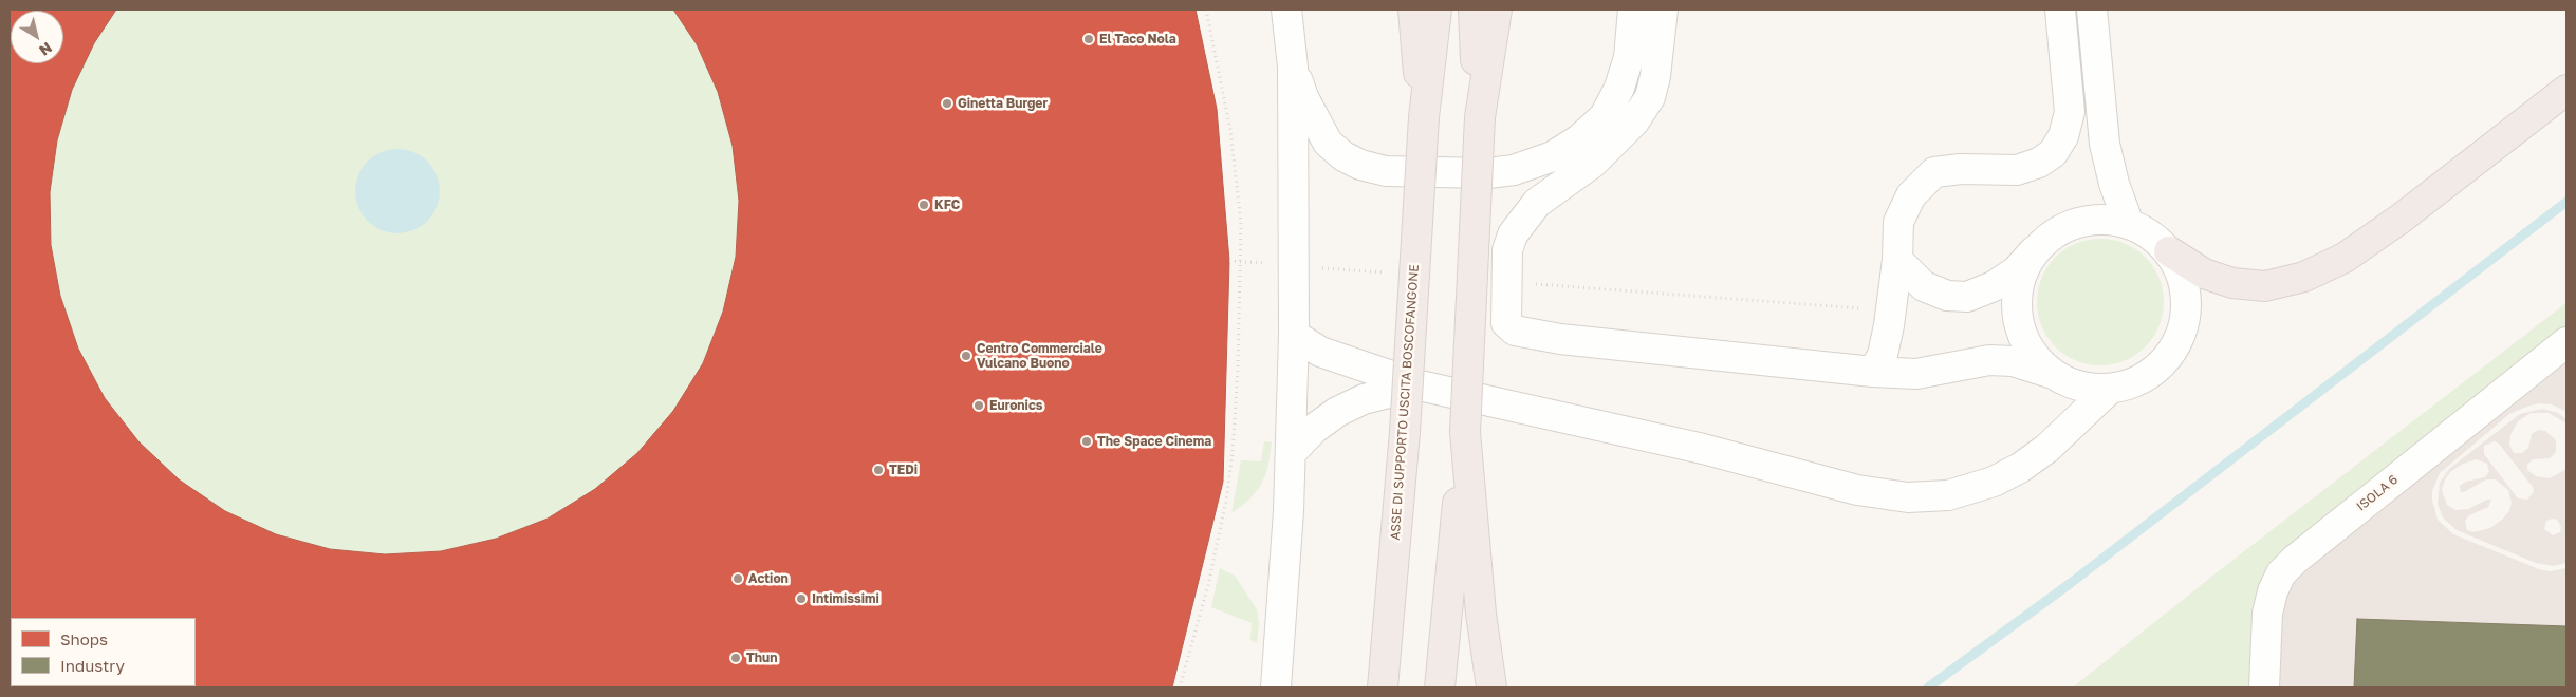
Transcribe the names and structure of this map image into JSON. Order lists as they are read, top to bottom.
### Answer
{
  "streets": {
    "highway": ["ASSE DI SUPPORTO USCITA BOSCOFANGONE"],
    "street": ["ISOLA 6"]
  },
  "places": [
    "El Taco Nola",
    "Ginetta Burger",
    "KFC",
    "Centro Commerciale Vulcano Buono",
    "Euronics",
    "The Space Cinema",
    "TEDi",
    "Action",
    "Intimissimi",
    "Thun"
  ],
  "legend": ["Shops", "Industry"],
  "north": "bottom right"
}
